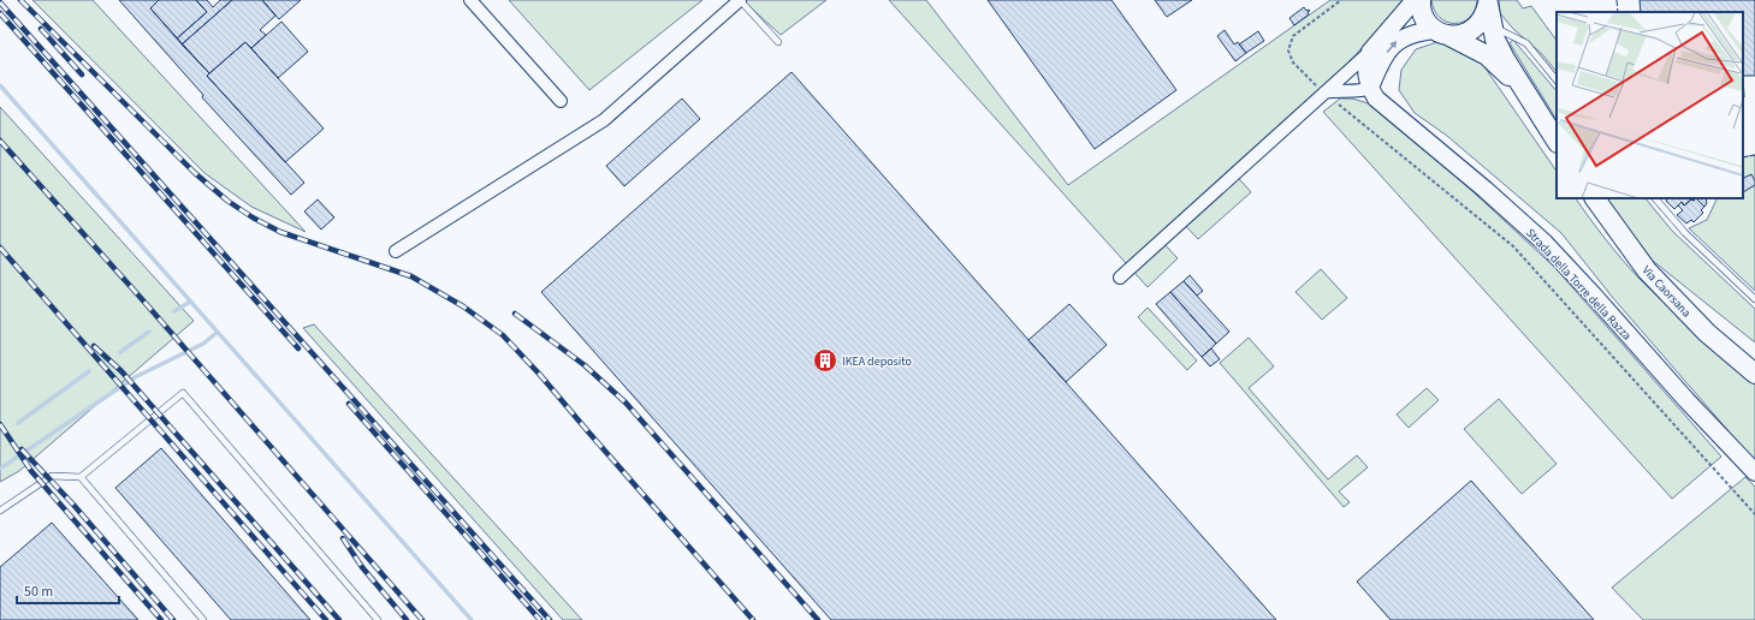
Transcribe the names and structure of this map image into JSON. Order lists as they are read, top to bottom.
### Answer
{
  "streets": {
    "main road": ["Via Caorsana"],
    "street": ["Strada della Torre della Razza"]
  },
  "places": {
    "building": ["IKEA deposito"]
  },
  "scale_bar": "50 m"
}
